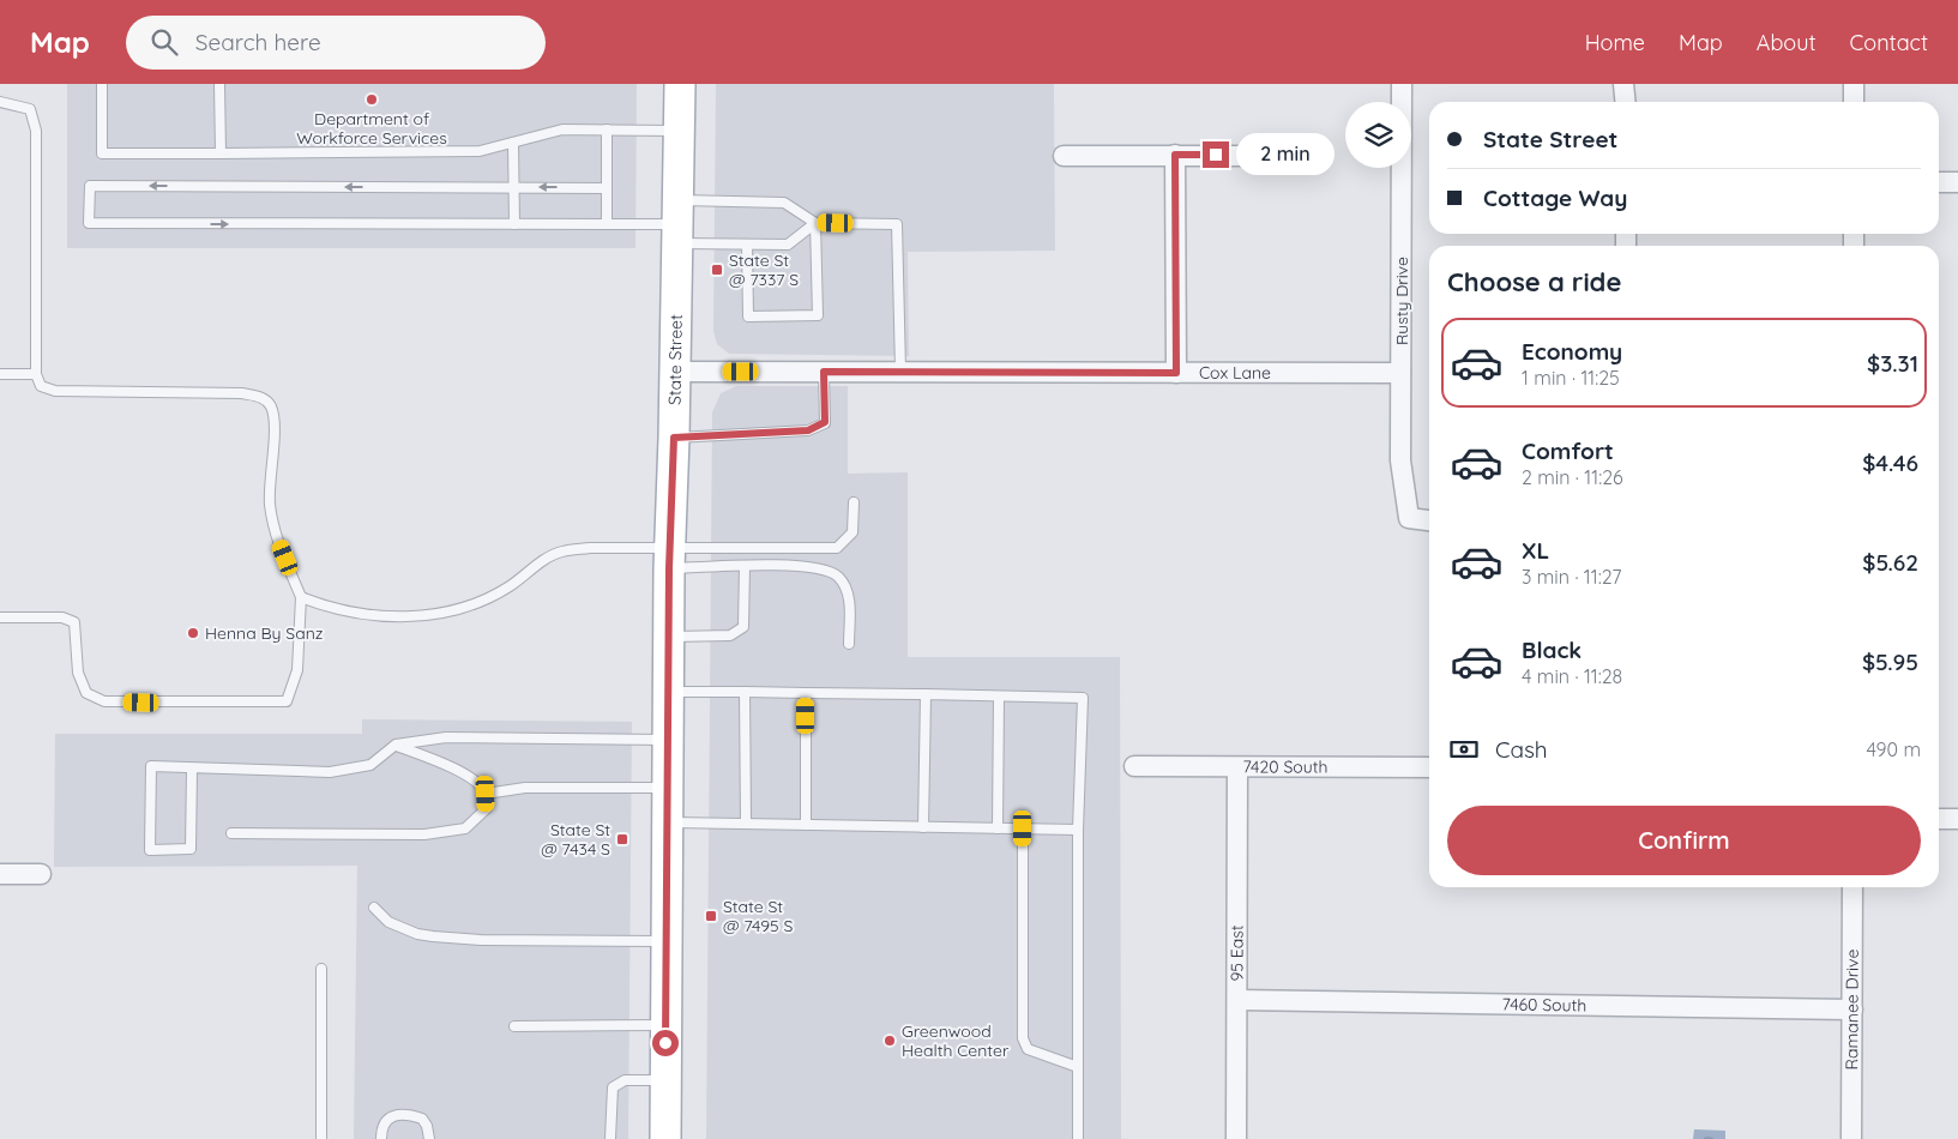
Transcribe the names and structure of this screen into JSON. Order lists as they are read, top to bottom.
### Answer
{
  "streets": {
    "main road": ["State Street"],
    "street": [
      "Rusty Drive",
      "Cox Lane",
      "7420 South",
      "95 East",
      "7460 South",
      "Ramanee Drive"
    ]
  },
  "crossings": [
    ["Rusty Drive", "Cox Lane"],
    ["State Street", "Cox Lane"],
    ["7420 South", "95 East"],
    ["95 East", "7460 South"],
    ["7460 South", "Ramanee Drive"]
  ],
  "places": {
    "other": ["Department of Workforce Services", "Henna By Sanz", "Greenwood Health Center"],
    "transit": ["State St @ 7337 S", "State St @ 7434 S", "State St @ 7495 S"]
  },
  "page": {
    "header": "Map",
    "search": "Search here",
    "nav": [
      "Home",
      "Map",
      "About",
      "Contact"
    ],
    "banner": ["State Street", "Cottage Way"],
    "bubble": "2 min",
    "heading": "Choose a ride",
    "list": [
      {
        "name": "Economy",
        "note": "1 min · 11:25",
        "value": "$3.31"
      },
      {
        "name": "Comfort",
        "note": "2 min · 11:26",
        "value": "$4.46"
      },
      {
        "name": "XL",
        "note": "3 min · 11:27",
        "value": "$5.62"
      },
      {
        "name": "Black",
        "note": "4 min · 11:28",
        "value": "$5.95"
      }
    ],
    "pay": ["Cash", "490 m"],
    "buttons": "Confirm"
  }
}
